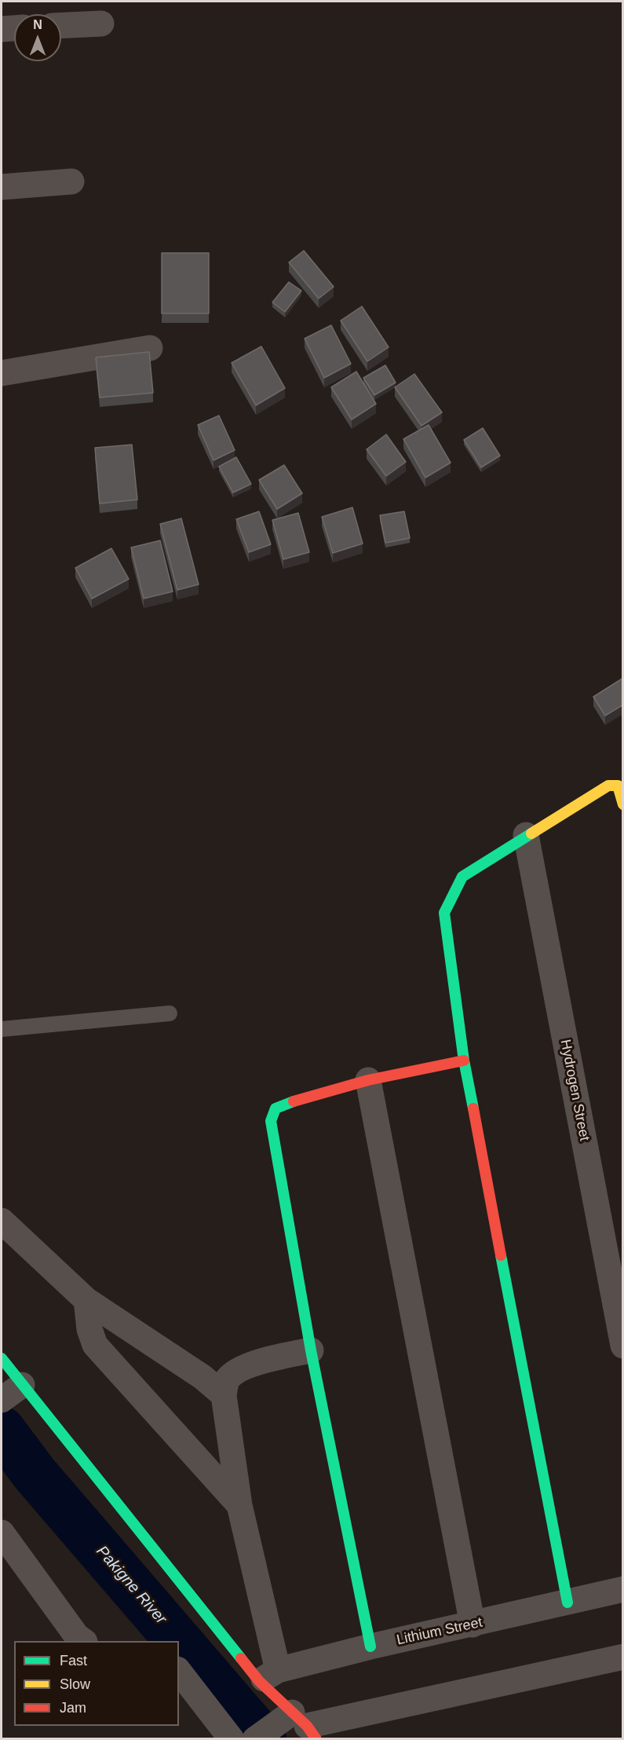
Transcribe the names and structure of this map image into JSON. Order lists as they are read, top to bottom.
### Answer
{
  "streets": {
    "street": ["Hydrogen Street", "Lithium Street"]
  },
  "water": ["Pakigne River"],
  "legend": ["Fast", "Slow", "Jam"],
  "north": "top"
}
